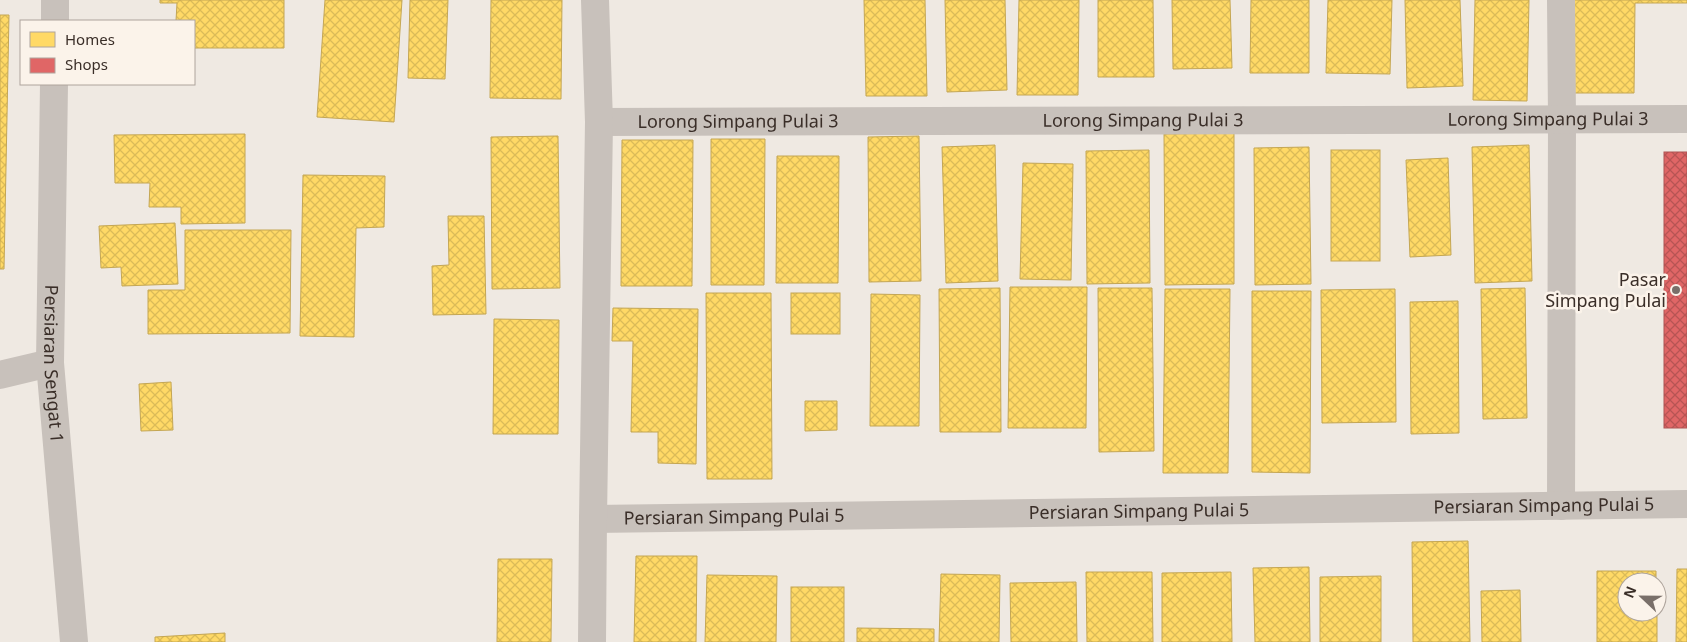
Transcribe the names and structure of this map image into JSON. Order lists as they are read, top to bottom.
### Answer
{
  "streets": {
    "street": ["Lorong Simpang Pulai 3", "Persiaran Sengat 1", "Persiaran Simpang Pulai 5"]
  },
  "places": ["Pasar Simpang Pulai"],
  "legend": ["Homes", "Shops"],
  "north": "left"
}
